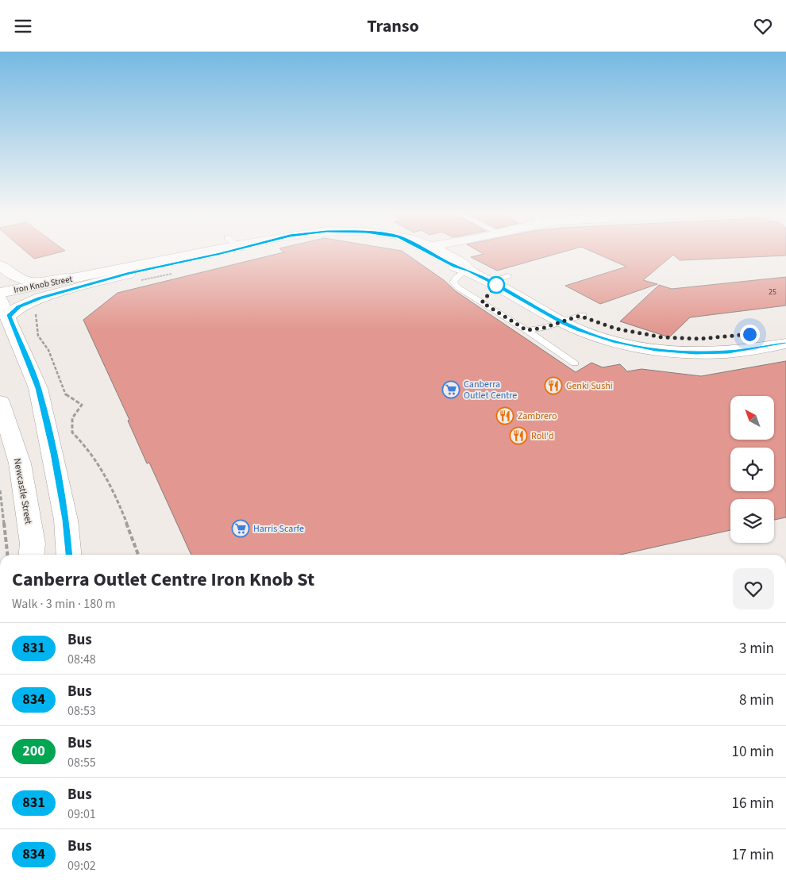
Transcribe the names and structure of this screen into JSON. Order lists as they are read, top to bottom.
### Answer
{
  "streets": {
    "main road": ["Iron Knob Street", "Newcastle Street"]
  },
  "places": {
    "restaurant": ["Genki Sushi", "Zambrero", "Roll'd"],
    "supermarket": ["Canberra Outlet Centre", "Harris Scarfe"]
  },
  "lines": ["bus line 831"],
  "house_numbers": ["25"],
  "north": "top left",
  "page": {
    "header": "Transo",
    "heading": ["Canberra Outlet Centre Iron Knob St", "Walk · 3 min · 180 m"],
    "list": [
      {
        "mark": "831",
        "name": "Bus",
        "note": "08:48",
        "value": "3 min"
      },
      {
        "mark": "834",
        "name": "Bus",
        "note": "08:53",
        "value": "8 min"
      },
      {
        "mark": "200",
        "name": "Bus",
        "note": "08:55",
        "value": "10 min"
      },
      {
        "mark": "831",
        "name": "Bus",
        "note": "09:01",
        "value": "16 min"
      },
      {
        "mark": "834",
        "name": "Bus",
        "note": "09:02",
        "value": "17 min"
      }
    ]
  }
}
